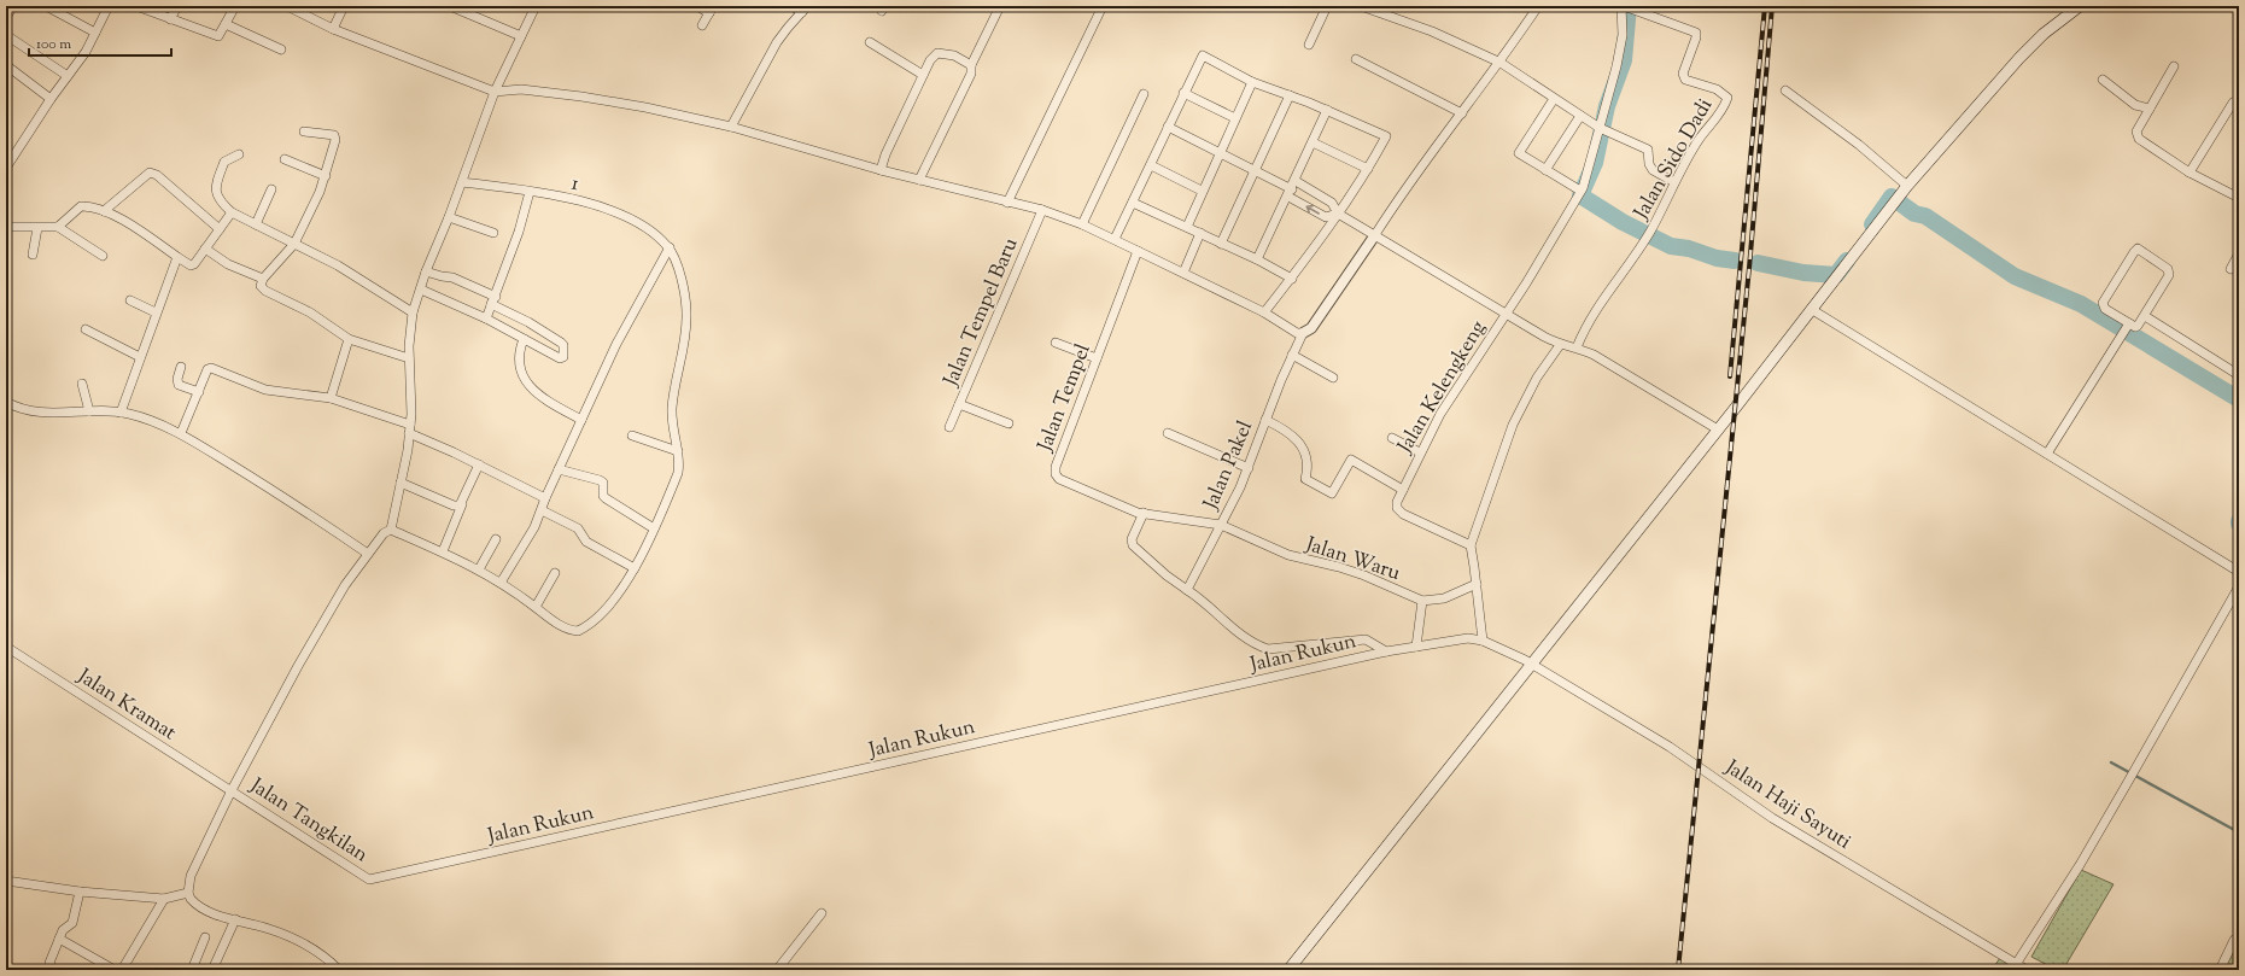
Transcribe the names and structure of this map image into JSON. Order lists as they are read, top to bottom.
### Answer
{
  "streets": {
    "street": [
      "Jalan Sido Dadi",
      "1",
      "Jalan Tempel Baru",
      "Jalan Kelengkeng",
      "Jalan Tempel",
      "Jalan Pakel",
      "Jalan Waru",
      "Jalan Rukun",
      "Jalan Kramat",
      "Jalan Haji Sayuti",
      "Jalan Tangkilan"
    ]
  },
  "crossings": [
    ["Jalan Tempel", "Jalan Pakel"],
    ["Jalan Tempel", "Jalan Waru"],
    ["Jalan Pakel", "Jalan Waru"],
    ["Jalan Rukun", "Jalan Haji Sayuti"],
    ["Jalan Rukun", "Jalan Tangkilan"],
    ["Jalan Kramat", "Jalan Tangkilan"]
  ],
  "scale_bar": "100 m"
}
